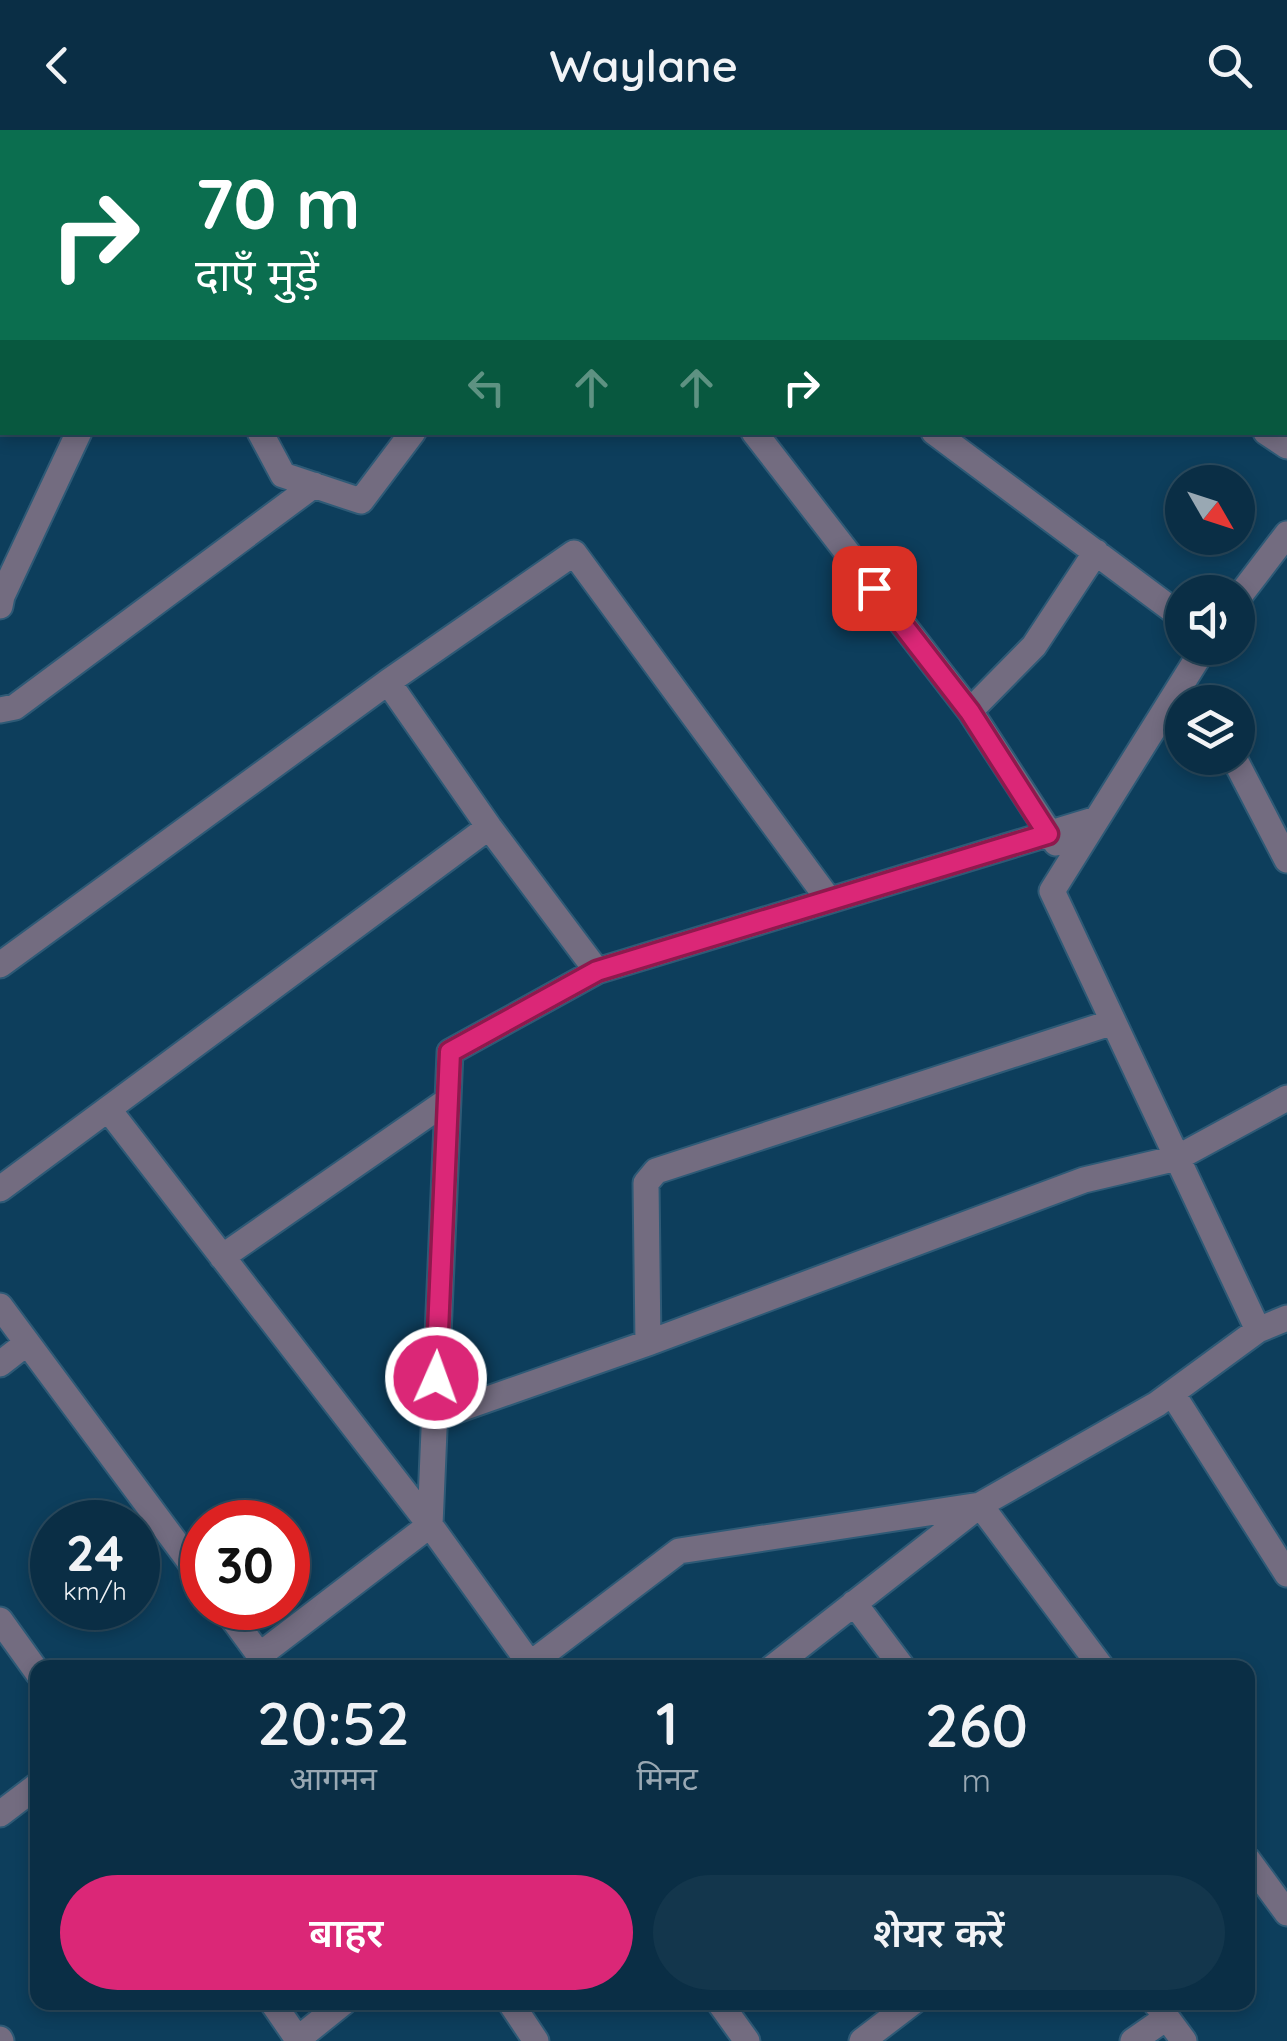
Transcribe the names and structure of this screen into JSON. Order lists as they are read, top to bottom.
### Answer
{
  "north": "bottom right",
  "page": {
    "header": "Waylane",
    "turn": ["70 m", "दाएँ मुड़ें"],
    "speed": "24 km/h",
    "limit": "30",
    "eta": [
      "20:52",
      "आगमन",
      "1",
      "मिनट",
      "260",
      "m"
    ],
    "buttons": ["बाहर", "शेयर करें"]
  }
}
